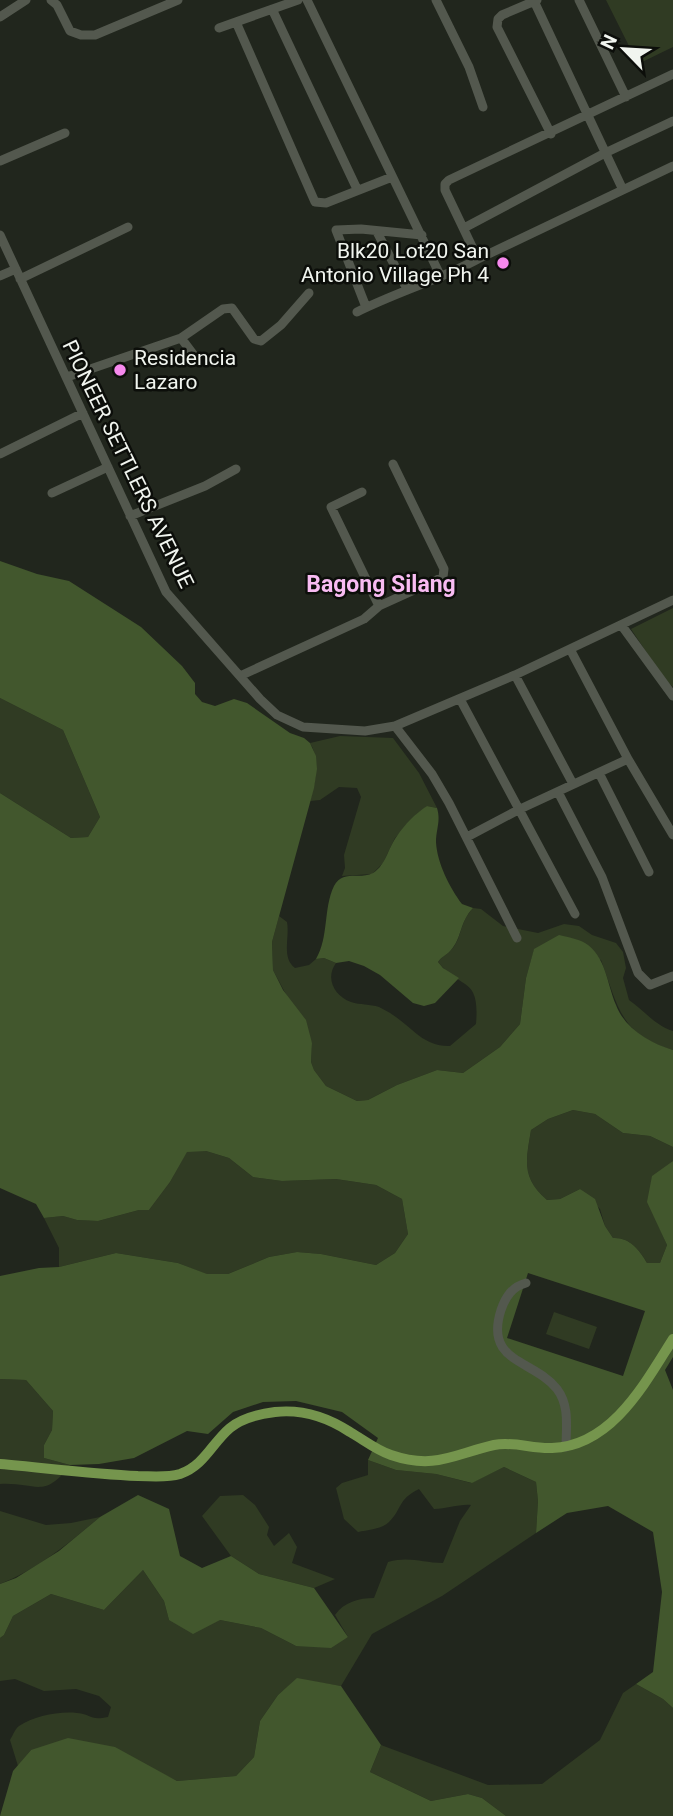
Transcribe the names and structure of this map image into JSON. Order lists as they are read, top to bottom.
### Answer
{
  "streets": {
    "street": ["PIONEER SETTLERS AVENUE"]
  },
  "districts": ["Bagong Silang"],
  "places": ["Blk20 Lot20 San Antonio Village Ph 4", "Residencia Lazaro"],
  "north": "top left"
}
